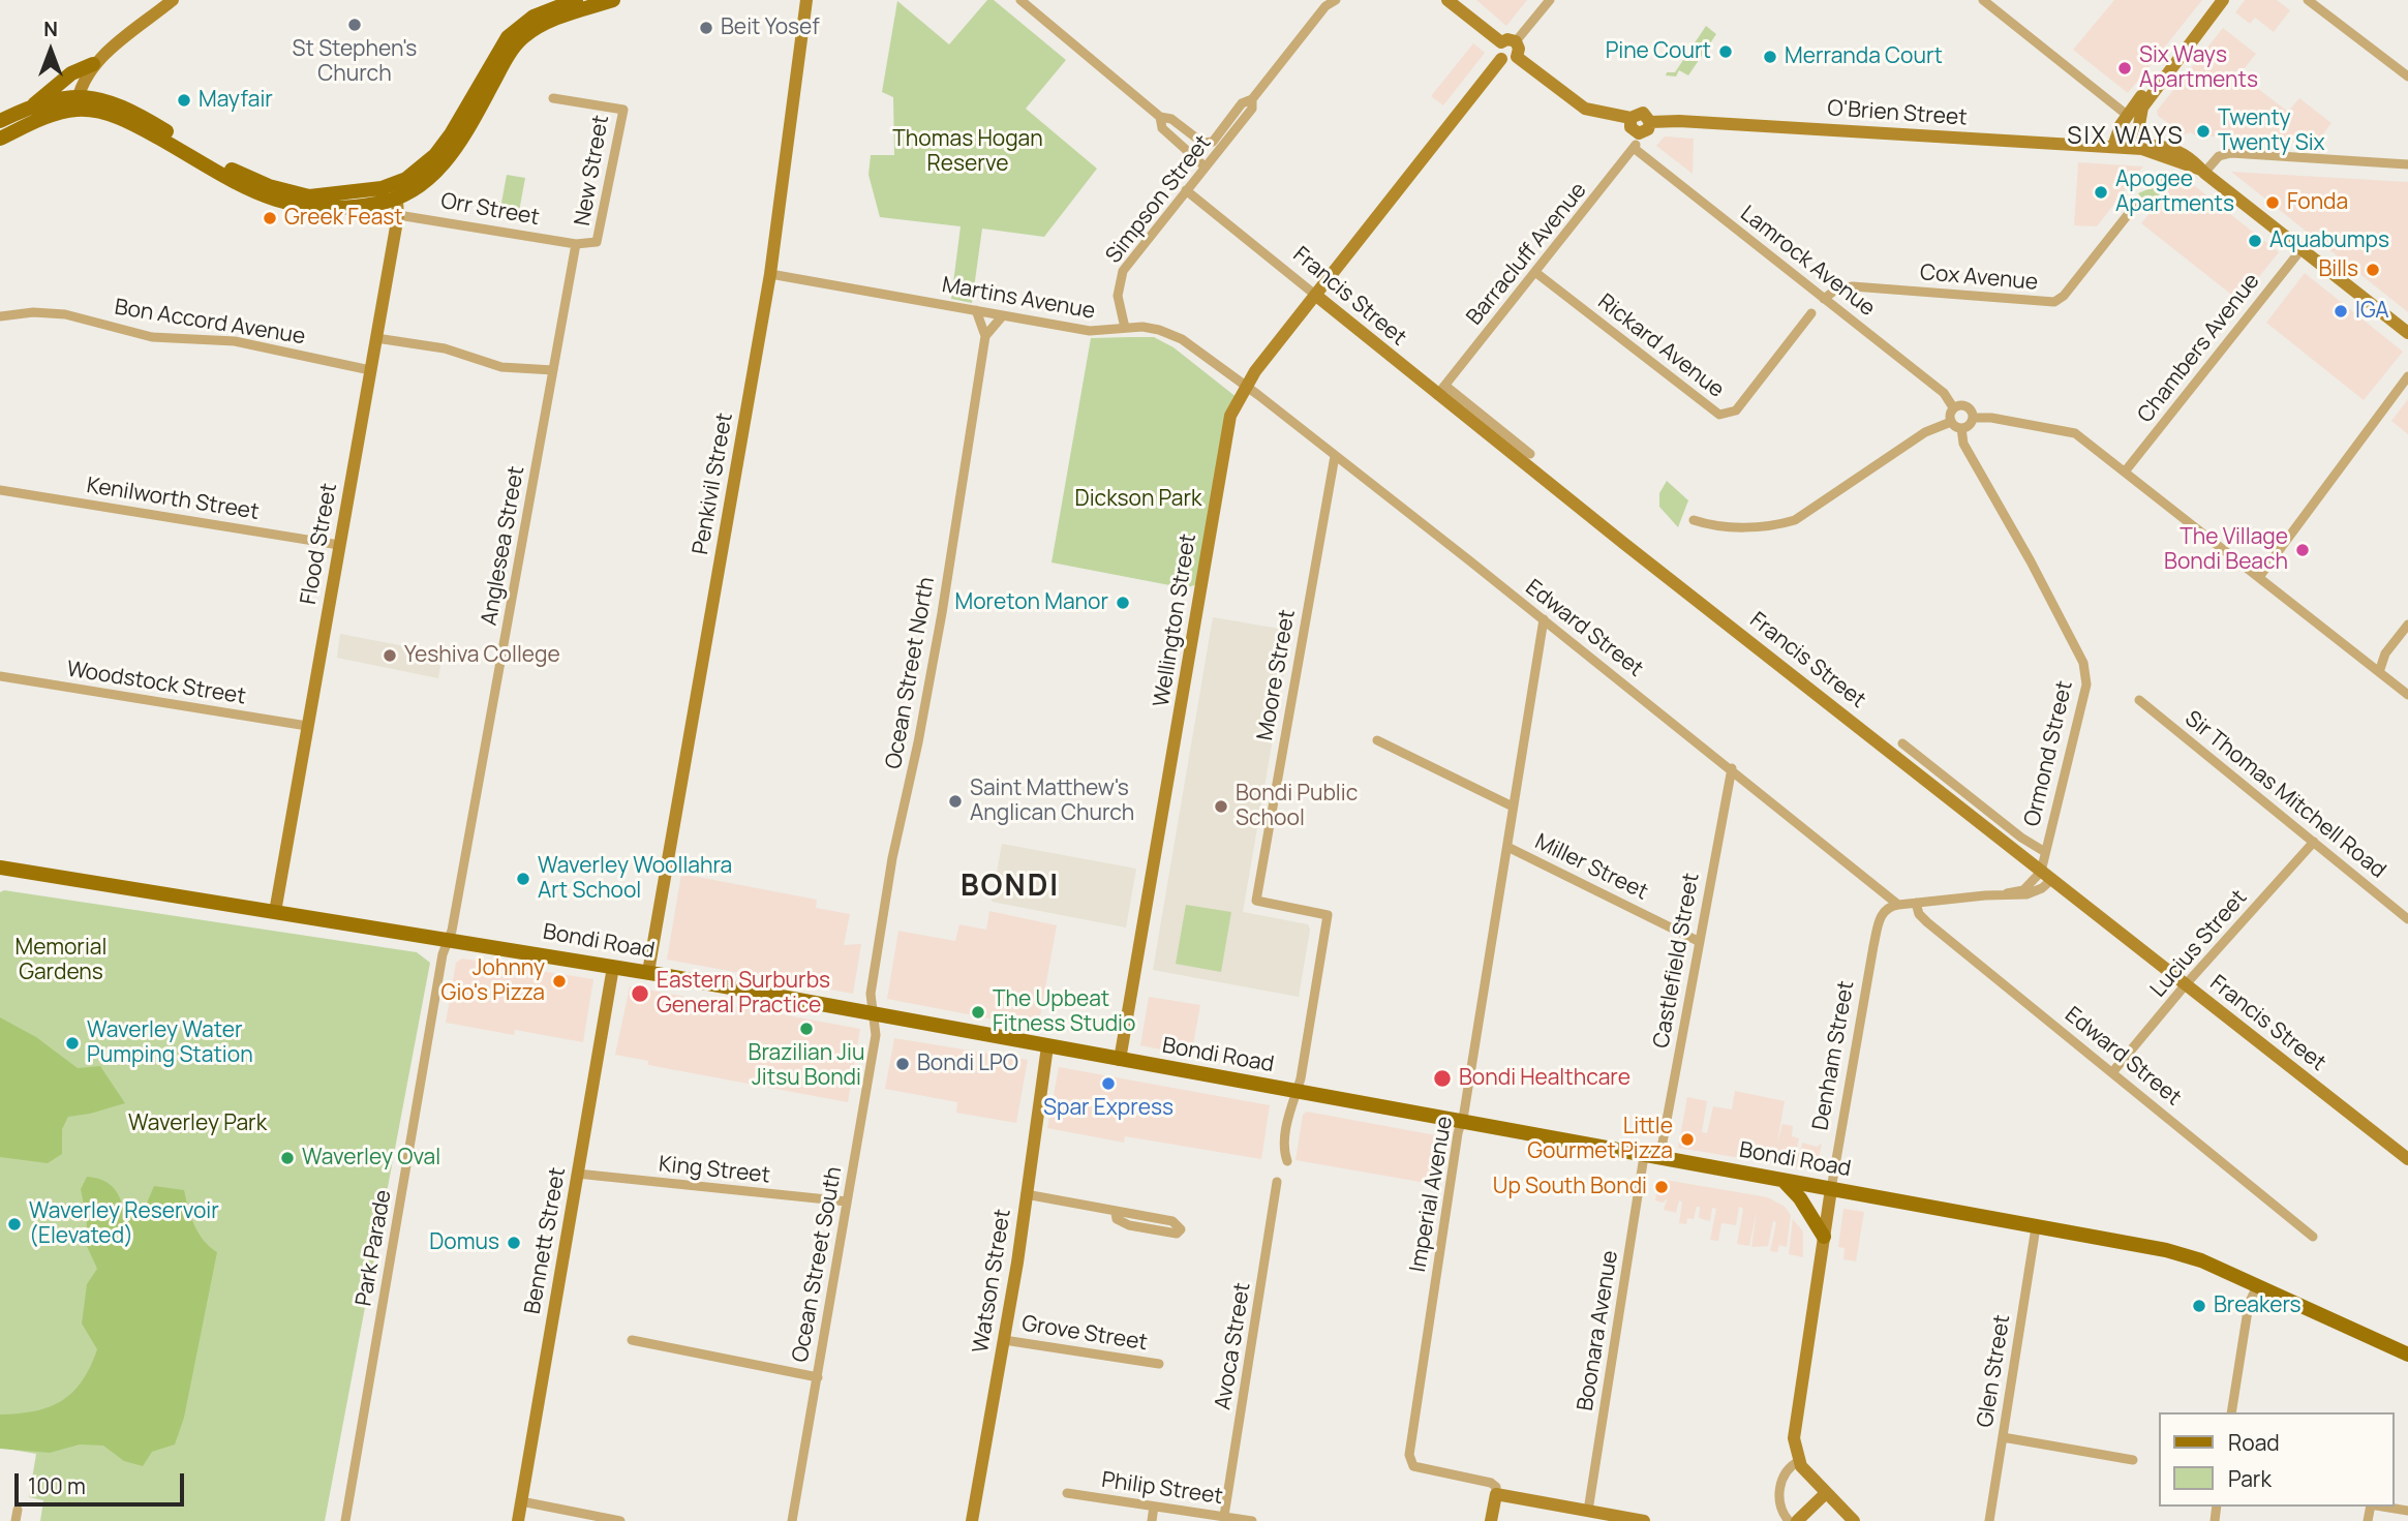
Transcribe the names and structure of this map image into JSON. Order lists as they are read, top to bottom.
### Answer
{
  "streets": {
    "main road": ["Bondi Road"],
    "street": [
      "O'Brien Street",
      "New Street",
      "Simpson Street",
      "Orr Street",
      "Barracluff Avenue",
      "Lamrock Avenue",
      "Cox Avenue",
      "Francis Street",
      "Martins Avenue",
      "Bon Accord Avenue",
      "Rickard Avenue",
      "Chambers Avenue",
      "Penkivil Street",
      "Kenilworth Street",
      "Flood Street",
      "Anglesea Street",
      "Wellington Street",
      "Edward Street",
      "Ocean Street North",
      "Moore Street",
      "Woodstock Street",
      "Ormond Street",
      "Sir Thomas Mitchell Road",
      "Miller Street",
      "Lucius Street",
      "Castlefield Street",
      "Denham Street",
      "King Street",
      "Imperial Avenue",
      "Bennett Street",
      "Park Parade",
      "Ocean Street South",
      "Watson Street",
      "Boonara Avenue",
      "Grove Street",
      "Avoca Street",
      "Glen Street",
      "Philip Street"
    ]
  },
  "crossings": [
    ["O'Brien Street", "Barracluff Avenue"],
    ["O'Brien Street", "Chambers Avenue"],
    ["New Street", "Orr Street"],
    ["New Street", "Anglesea Street"],
    ["Simpson Street", "Francis Street"],
    ["Simpson Street", "Martins Avenue"],
    ["Orr Street", "Flood Street"],
    ["Orr Street", "Anglesea Street"],
    ["Barracluff Avenue", "Lamrock Avenue"],
    ["Barracluff Avenue", "Francis Street"],
    ["Barracluff Avenue", "Rickard Avenue"],
    ["Lamrock Avenue", "Cox Avenue"],
    ["Lamrock Avenue", "Ormond Street"],
    ["Francis Street", "Wellington Street"],
    ["Francis Street", "Ormond Street"],
    ["Francis Street", "Lucius Street"],
    ["Martins Avenue", "Penkivil Street"],
    ["Martins Avenue", "Wellington Street"],
    ["Martins Avenue", "Edward Street"],
    ["Martins Avenue", "Ocean Street North"],
    ["Bon Accord Avenue", "Flood Street"],
    ["Penkivil Street", "Bondi Road"],
    ["Kenilworth Street", "Flood Street"],
    ["Flood Street", "Woodstock Street"],
    ["Flood Street", "Bondi Road"],
    ["Anglesea Street", "Bondi Road"],
    ["Anglesea Street", "Park Parade"],
    ["Wellington Street", "Edward Street"],
    ["Wellington Street", "Bondi Road"],
    ["Edward Street", "Moore Street"],
    ["Edward Street", "Lucius Street"],
    ["Edward Street", "Castlefield Street"],
    ["Edward Street", "Denham Street"],
    ["Edward Street", "Imperial Avenue"],
    ["Ocean Street North", "Bondi Road"],
    ["Ocean Street North", "Ocean Street South"],
    ["Moore Street", "Bondi Road"],
    ["Sir Thomas Mitchell Road", "Lucius Street"],
    ["Miller Street", "Castlefield Street"],
    ["Miller Street", "Imperial Avenue"],
    ["Bondi Road", "Castlefield Street"],
    ["Bondi Road", "Denham Street"],
    ["Bondi Road", "Imperial Avenue"],
    ["Bondi Road", "Bennett Street"],
    ["Bondi Road", "Park Parade"],
    ["Bondi Road", "Ocean Street South"],
    ["Bondi Road", "Watson Street"],
    ["Bondi Road", "Boonara Avenue"],
    ["Bondi Road", "Glen Street"],
    ["King Street", "Bennett Street"],
    ["King Street", "Ocean Street South"],
    ["Watson Street", "Grove Street"],
    ["Avoca Street", "Philip Street"]
  ],
  "districts": ["SIX WAYS", "BONDI"],
  "parks": [
    "Thomas Hogan Reserve",
    "Dickson Park",
    "Memorial Gardens",
    "Waverley Park"
  ],
  "places": [
    "St Stephen's Church",
    "Beit Yosef",
    "Pine Court",
    "Merranda Court",
    "Six Ways Apartments",
    "Mayfair",
    "Twenty Twenty Six",
    "Apogee Apartments",
    "Fonda",
    "Greek Feast",
    "Aquabumps",
    "Bills",
    "IGA",
    "The Village Bondi Beach",
    "Moreton Manor",
    "Yeshiva College",
    "Saint Matthew's Anglican Church",
    "Bondi Public School",
    "Waverley Woollahra Art School",
    "Johnny Gio's Pizza",
    "Eastern Surburbs General Practice",
    "The Upbeat Fitness Studio",
    "Brazilian Jiu Jitsu Bondi",
    "Waverley Water Pumping Station",
    "Bondi LPO",
    "Bondi Healthcare",
    "Spar Express",
    "Little Gourmet Pizza",
    "Waverley Oval",
    "Up South Bondi",
    "Waverley Reservoir (Elevated)",
    "Domus",
    "Breakers"
  ],
  "legend": ["Road", "Park"],
  "scale_bar": "100 m",
  "north": "top"
}
